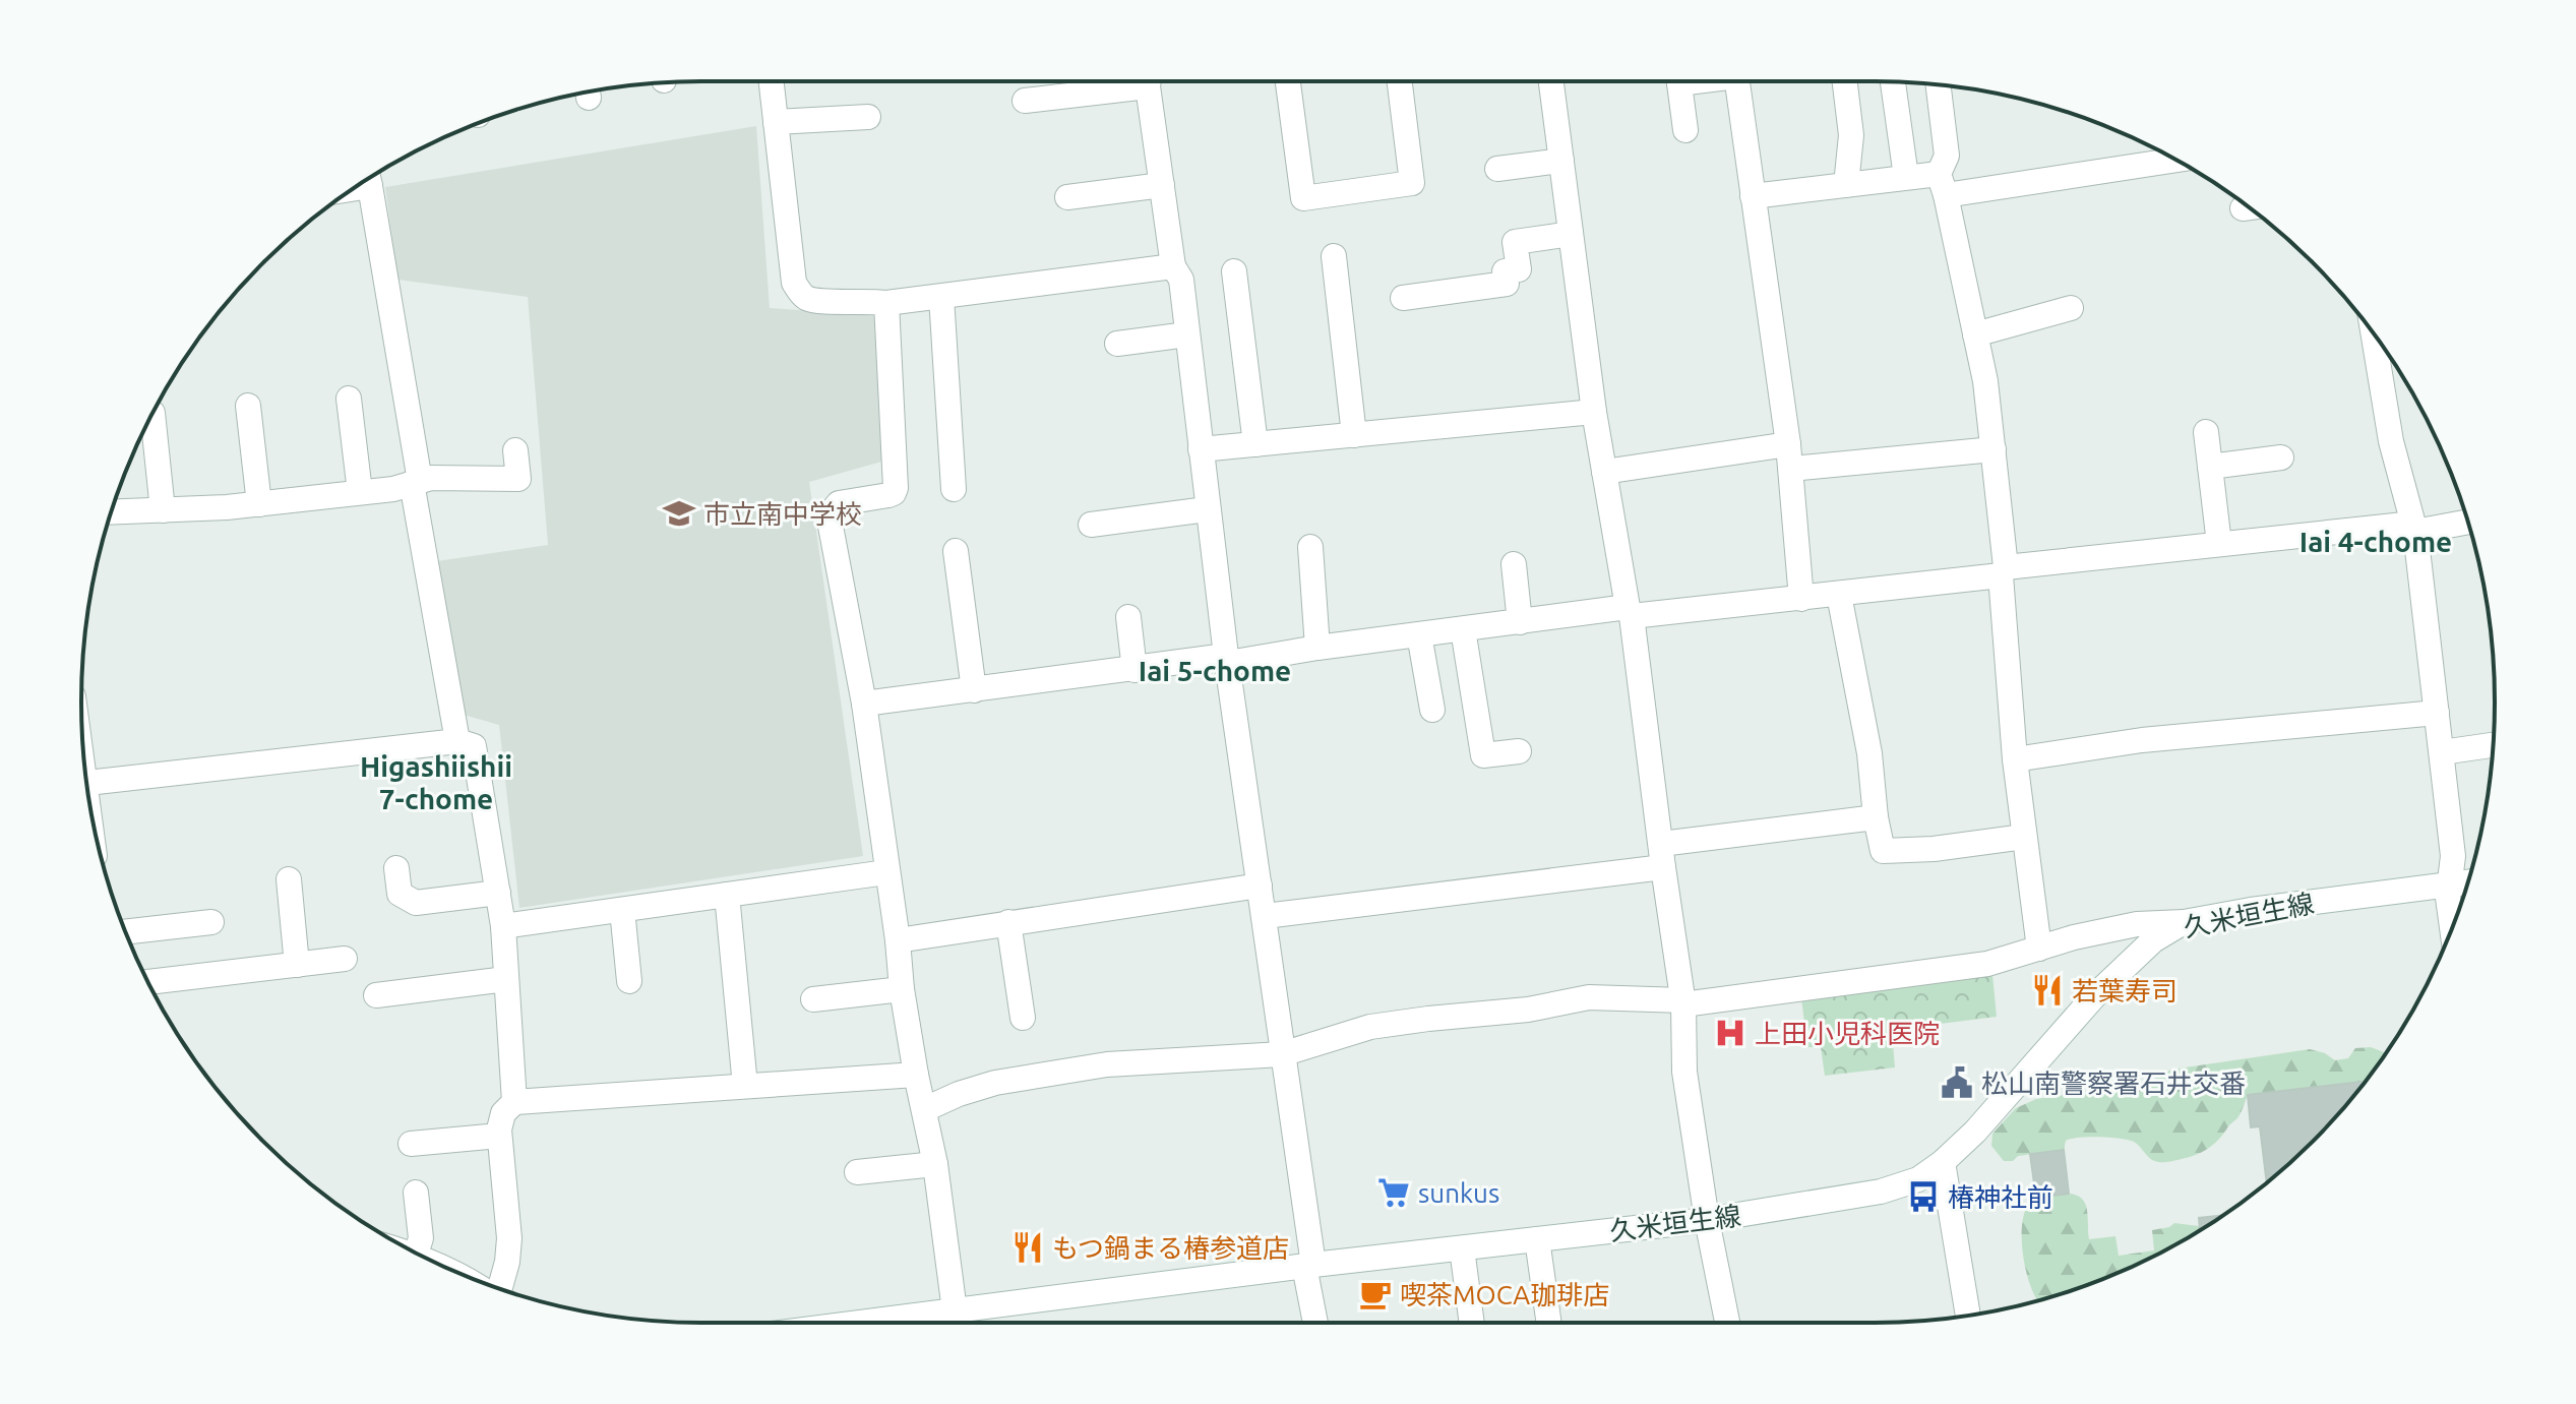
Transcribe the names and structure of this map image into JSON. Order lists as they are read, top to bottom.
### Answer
{
  "streets": {
    "street": ["久米垣生線"]
  },
  "districts": ["Iai 4-chome", "Iai 5-chome", "Higashiishii 7-chome"],
  "places": {
    "school or university": ["市立南中学校"],
    "restaurant": ["若葉寿司", "もつ鍋まる椿参道店"],
    "hospital": ["上田小児科医院"],
    "public building": ["松山南警察署石井交番"],
    "supermarket": ["sunkus"],
    "bus stop": ["椿神社前"],
    "cafe": ["喫茶MOCA珈琲店"]
  }
}
